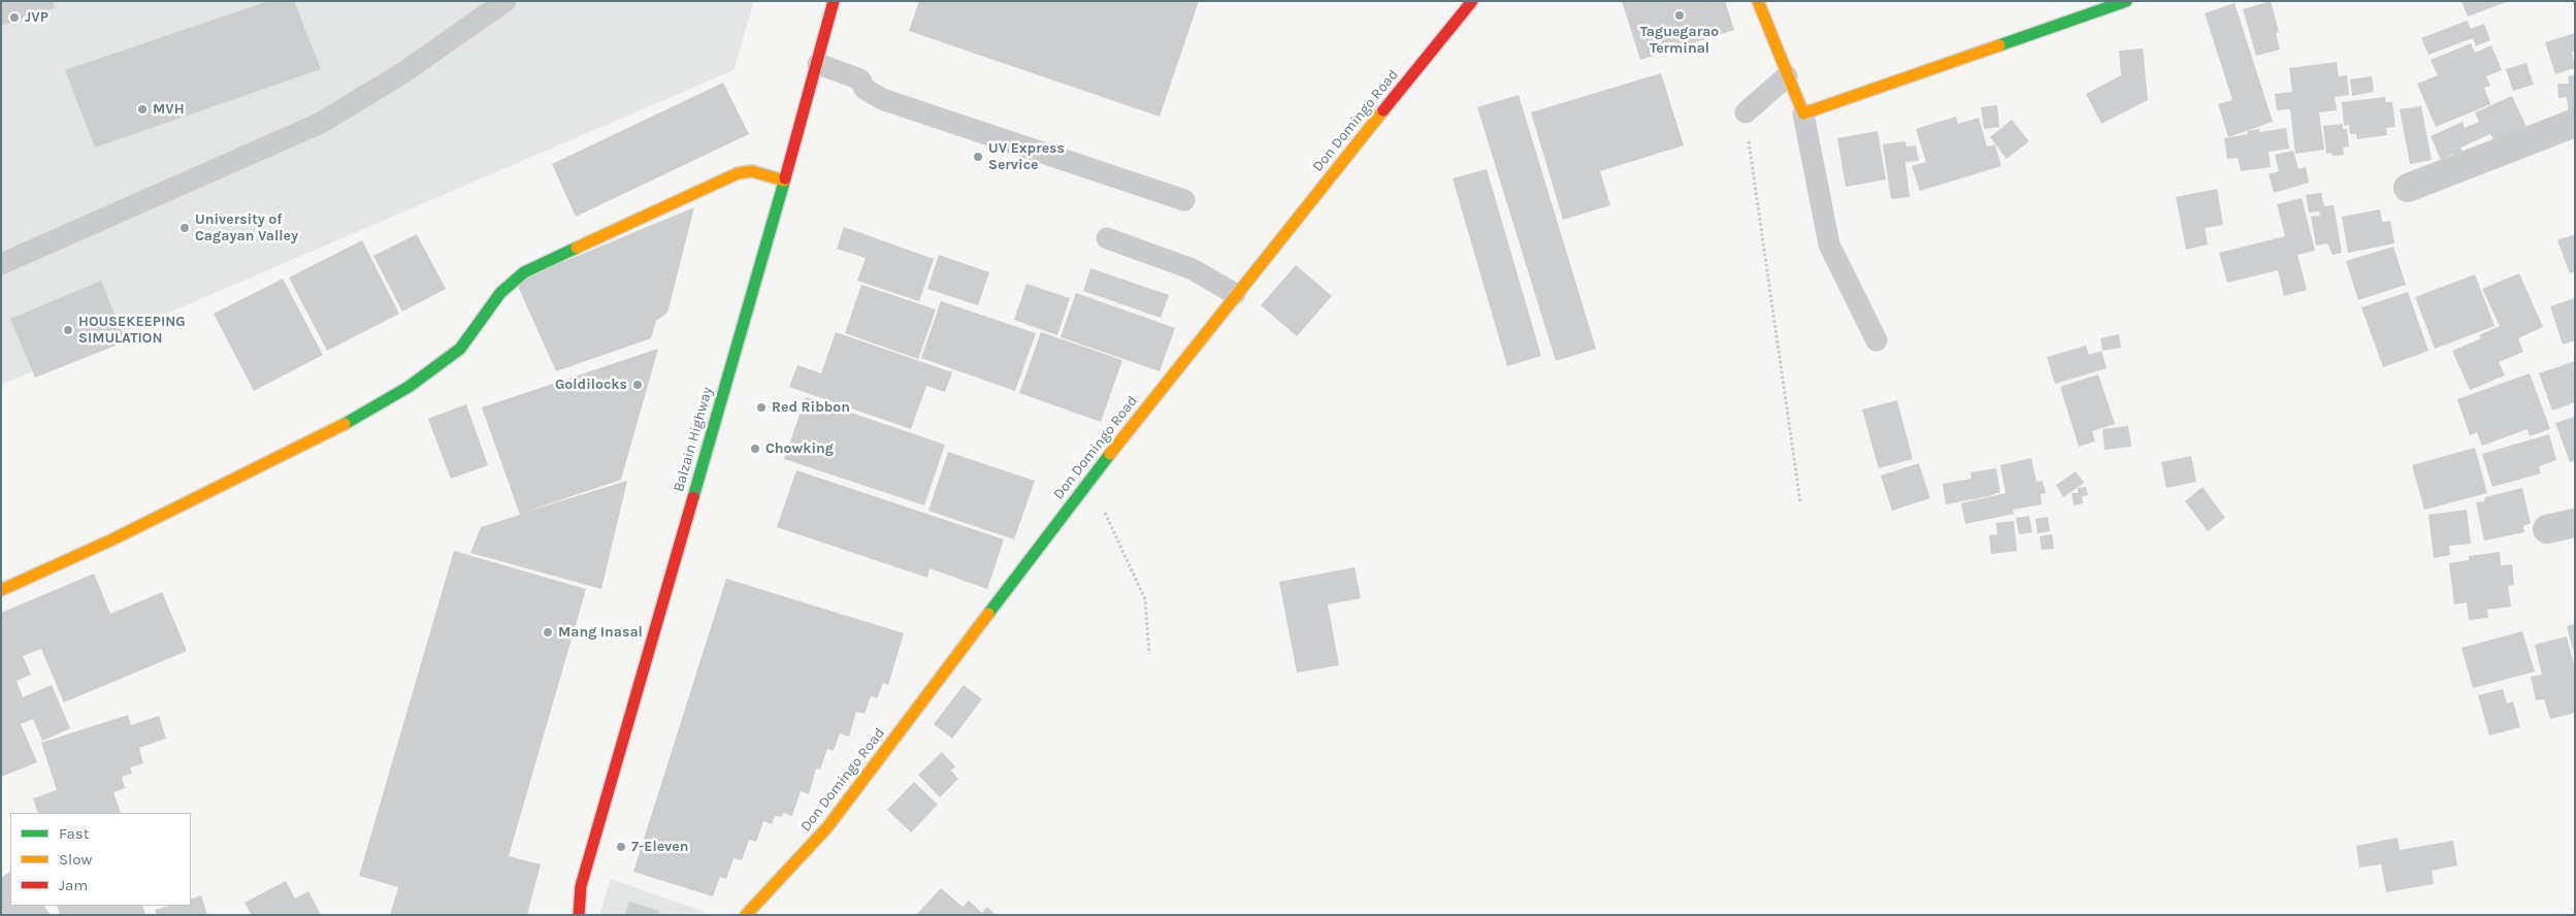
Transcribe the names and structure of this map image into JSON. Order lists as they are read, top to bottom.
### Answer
{
  "streets": {
    "main road": ["Don Domingo Road", "Balzain Highway"]
  },
  "places": [
    "Taguegarao Terminal",
    "JVP",
    "MVH",
    "UV Express Service",
    "University of Cagayan Valley",
    "HOUSEKEEPING SIMULATION",
    "Goldilocks",
    "Red Ribbon",
    "Chowking",
    "Mang Inasal",
    "7-Eleven"
  ],
  "legend": ["Fast", "Slow", "Jam"]
}
